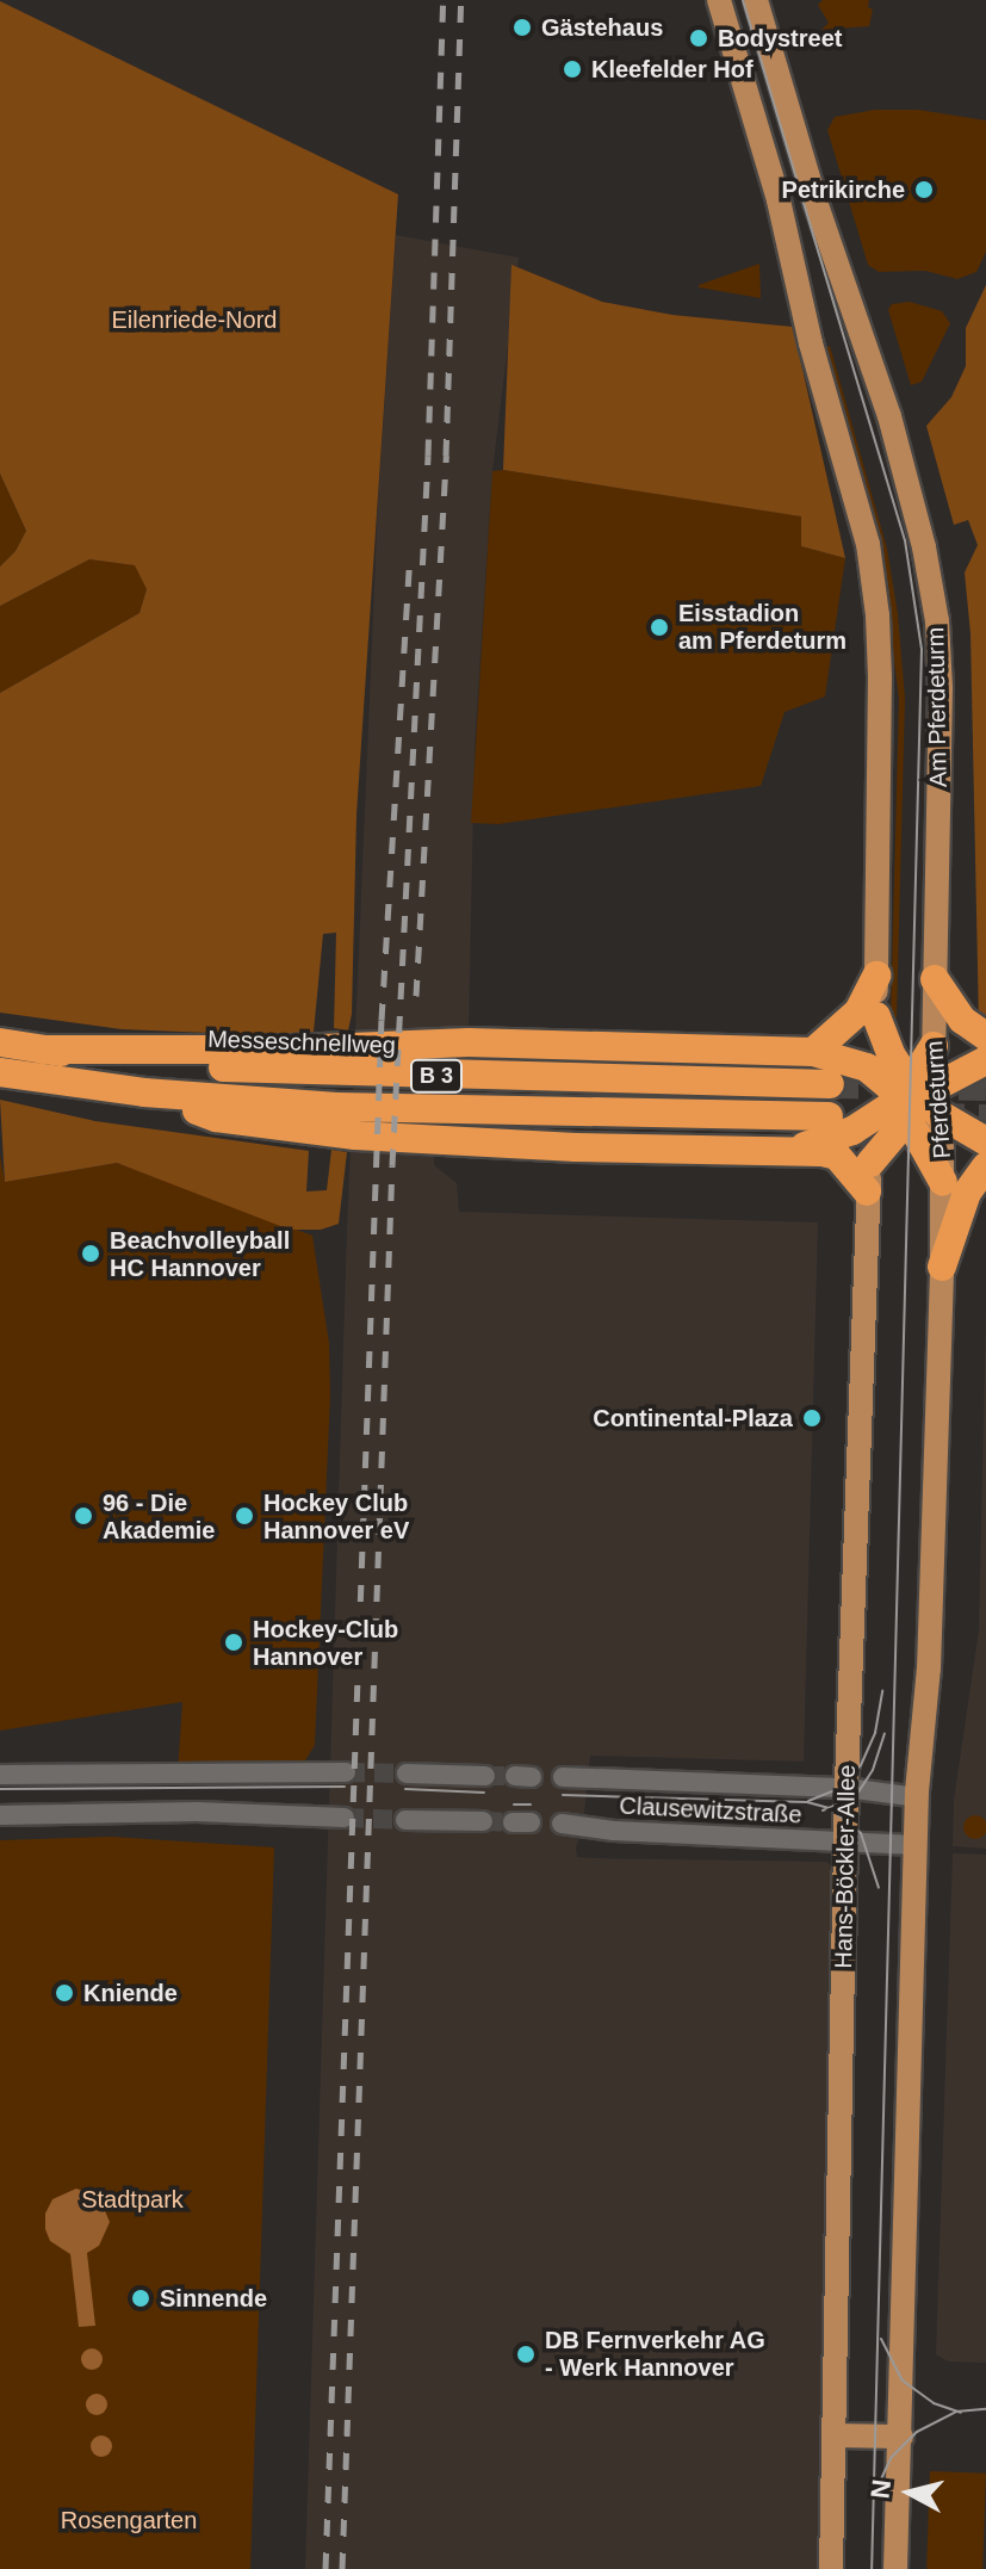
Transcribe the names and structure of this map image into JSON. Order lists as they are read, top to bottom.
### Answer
{
  "streets": {
    "highway": ["Messeschnellweg", "B 3"],
    "main road": ["Am Pferdeturm", "Pferdeturm", "Hans-Böckler-Allee"],
    "street": ["Clausewitzstraße"]
  },
  "crossings": [
    ["Am Pferdeturm", "Pferdeturm"],
    ["Clausewitzstraße", "Hans-Böckler-Allee"]
  ],
  "parks": ["Eilenriede-Nord", "Stadtpark", "Rosengarten"],
  "places": [
    "Gästehaus",
    "Bodystreet",
    "Kleefelder Hof",
    "Petrikirche",
    "Eisstadion am Pferdeturm",
    "Beachvolleyball HC Hannover",
    "Continental-Plaza",
    "96 - Die Akademie",
    "Hockey Club Hannover eV",
    "Hockey-Club Hannover",
    "Kniende",
    "Sinnende",
    "DB Fernverkehr AG - Werk Hannover"
  ],
  "north": "left"
}
